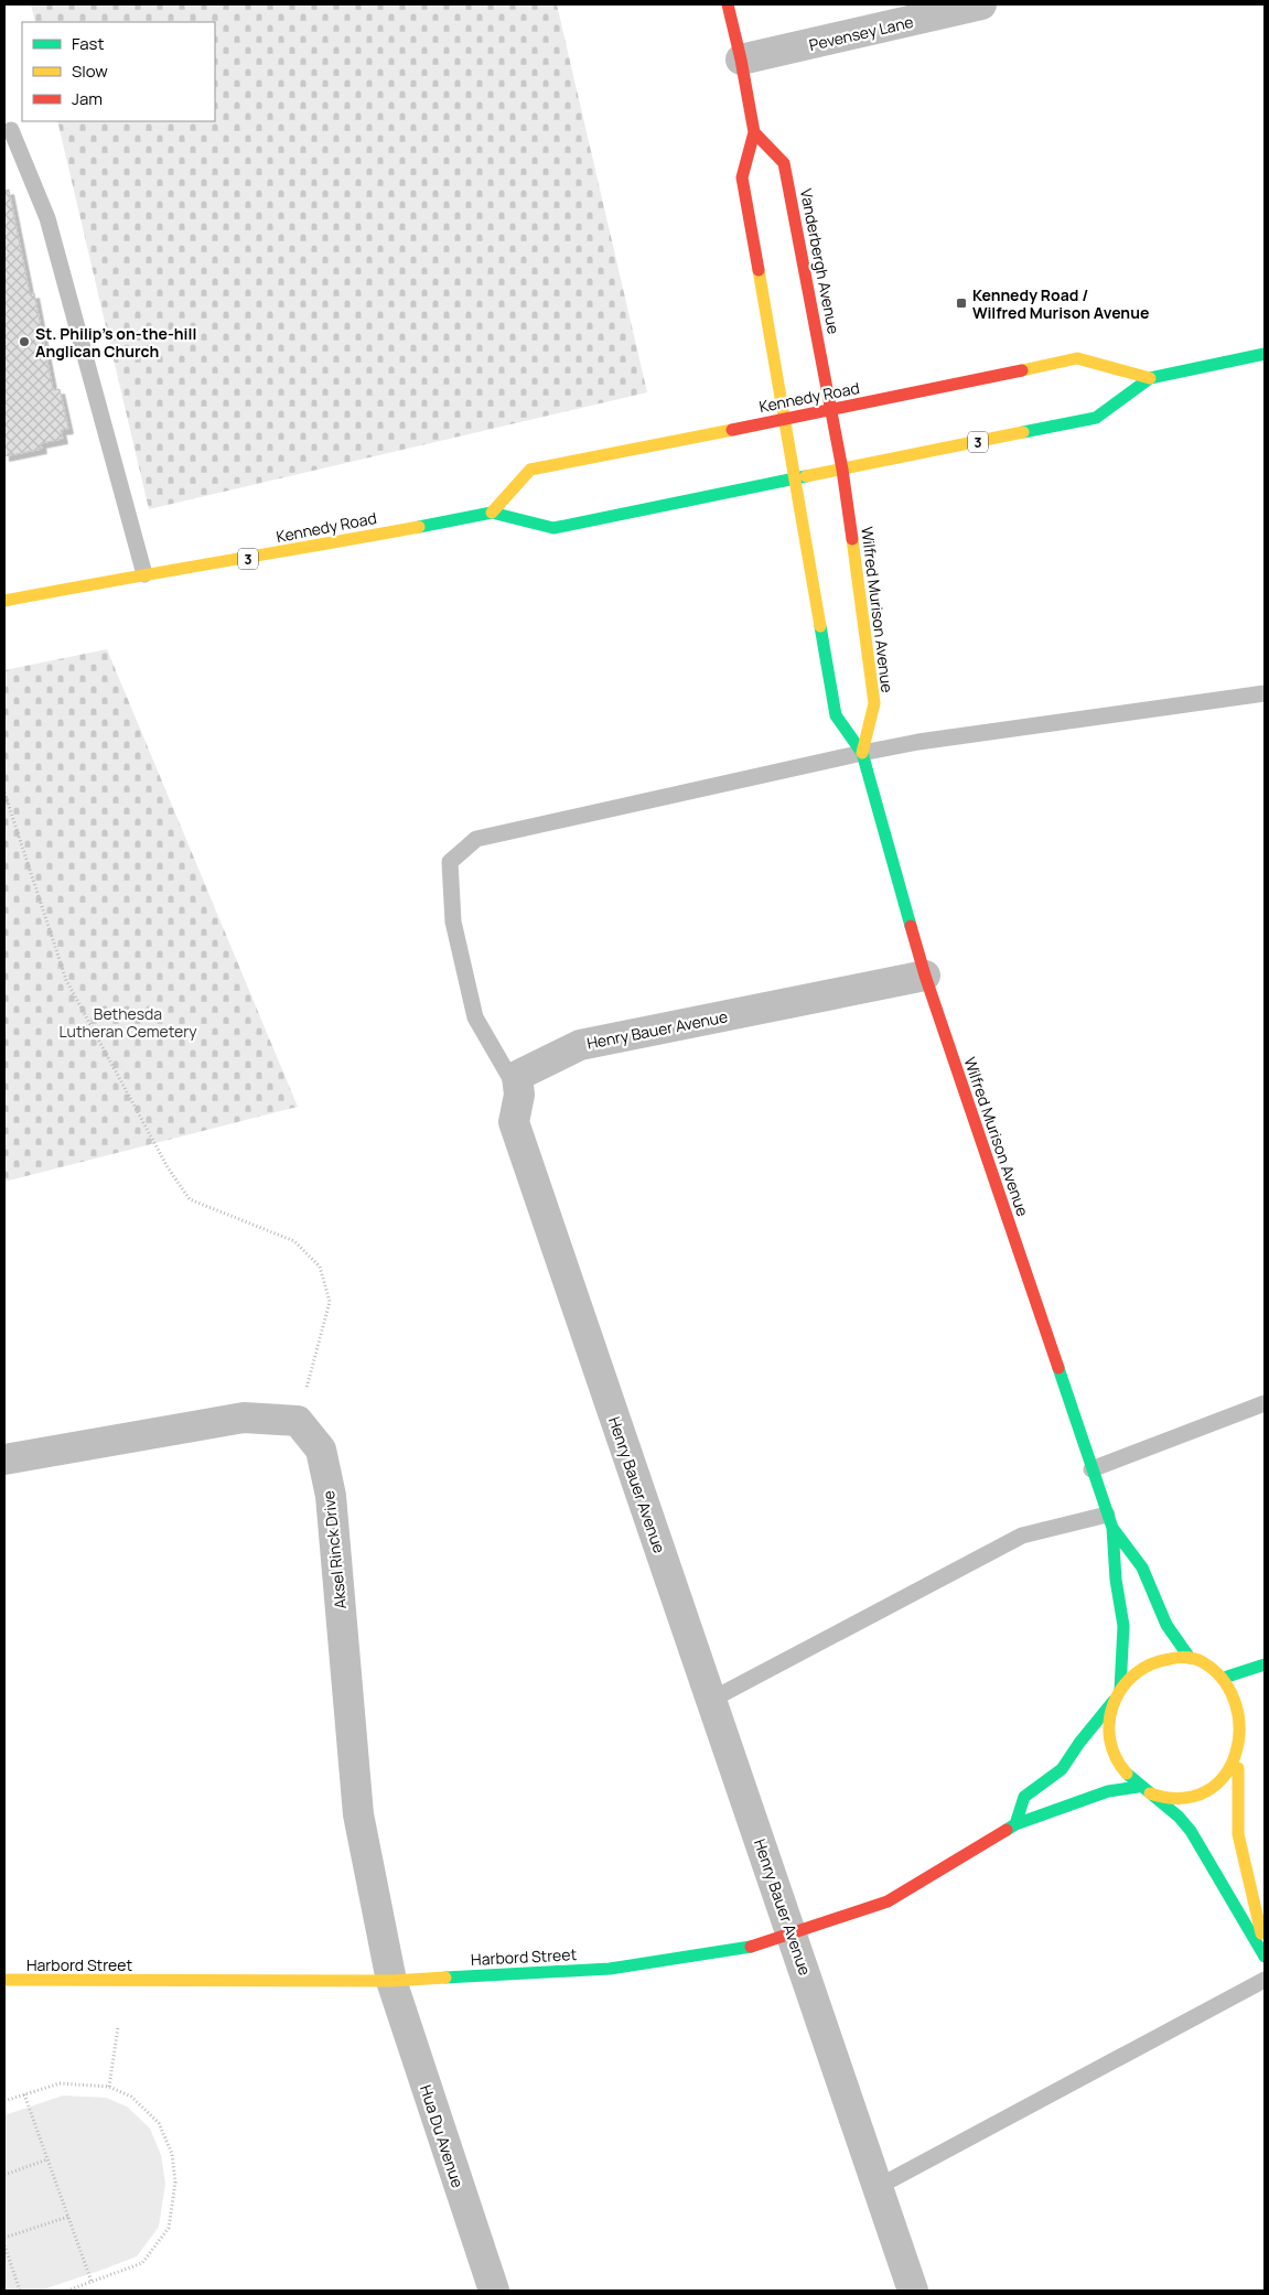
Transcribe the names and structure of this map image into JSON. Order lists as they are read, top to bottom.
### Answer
{
  "streets": {
    "street": [
      "Pevensey Lane",
      "Vanderbergh Avenue",
      "Kennedy Road",
      "3",
      "Wilfred Murison Avenue",
      "Henry Bauer Avenue",
      "Aksel Rinck Drive",
      "Harbord Street",
      "Hua Du Avenue"
    ]
  },
  "crossings": [
    ["Vanderbergh Avenue", "Kennedy Road"],
    ["Vanderbergh Avenue", "Wilfred Murison Avenue"],
    ["Kennedy Road", "Wilfred Murison Avenue"],
    ["Wilfred Murison Avenue", "Henry Bauer Avenue"],
    ["Wilfred Murison Avenue", "Harbord Street"],
    ["Henry Bauer Avenue", "Harbord Street"],
    ["Aksel Rinck Drive", "Harbord Street"],
    ["Aksel Rinck Drive", "Hua Du Avenue"],
    ["Harbord Street", "Hua Du Avenue"]
  ],
  "parks": ["Bethesda Lutheran Cemetery"],
  "places": {
    "transit": ["Kennedy Road / Wilfred Murison Avenue"],
    "other": ["St. Philip's on-the-hill Anglican Church"]
  },
  "legend": ["Fast", "Slow", "Jam"]
}
